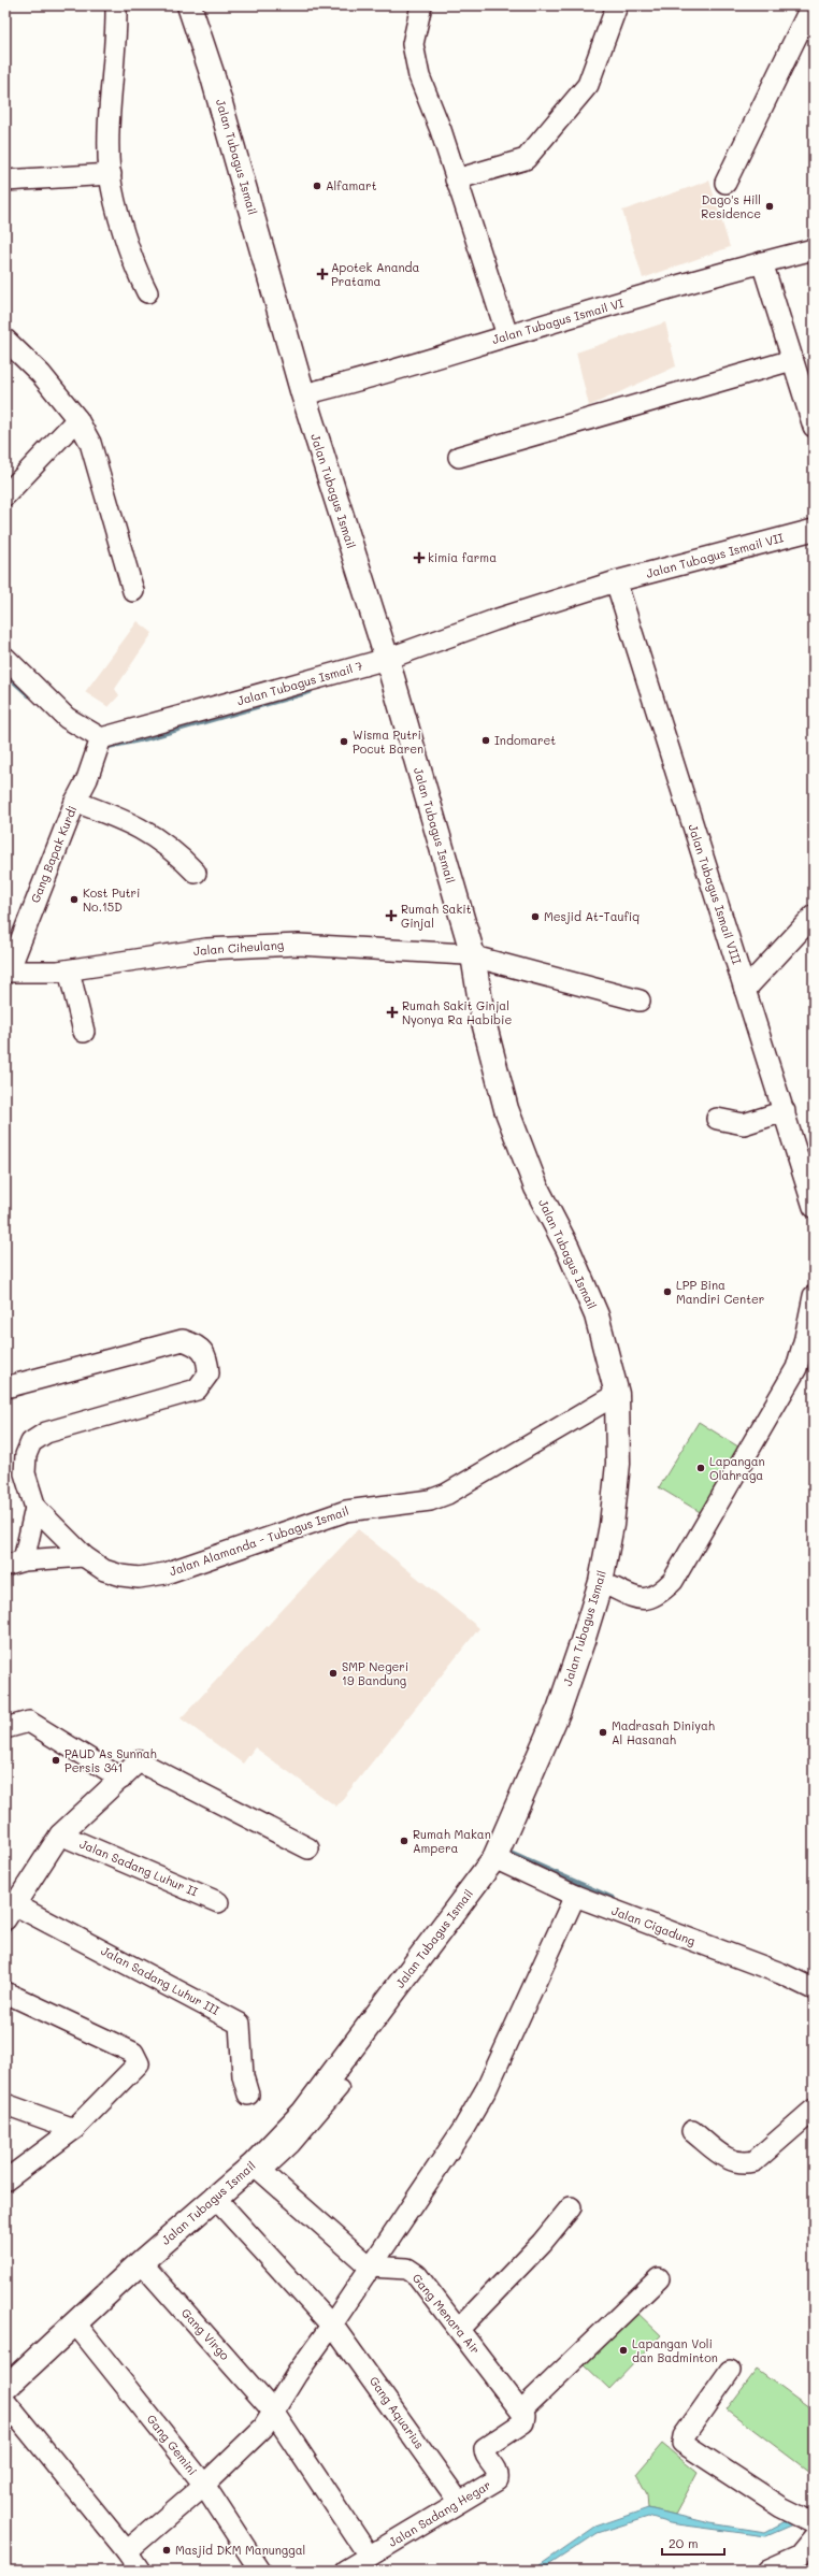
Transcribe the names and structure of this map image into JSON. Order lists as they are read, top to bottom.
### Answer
{
  "streets": {
    "main road": ["Jalan Tubagus Ismail"],
    "street": [
      "Jalan Tubagus Ismail VI",
      "Jalan Tubagus Ismail VII",
      "Jalan Tubagus Ismail 7",
      "Gang Bapak Kurdi",
      "Jalan Tubagus Ismail VIII",
      "Jalan Ciheulang",
      "Jalan Alamanda - Tubagus Ismail",
      "Jalan Sadang Luhur II",
      "Jalan Cigadung",
      "Jalan Sadang Luhur III",
      "Gang Menara Air",
      "Gang Virgo",
      "Gang Aquarius",
      "Gang Gemini",
      "Jalan Sadang Hegar"
    ]
  },
  "crossings": [
    ["Jalan Tubagus Ismail", "Jalan Tubagus Ismail VI"],
    ["Jalan Tubagus Ismail", "Jalan Tubagus Ismail 7"],
    ["Jalan Tubagus Ismail", "Jalan Ciheulang"],
    ["Jalan Tubagus Ismail", "Jalan Alamanda - Tubagus Ismail"],
    ["Jalan Tubagus Ismail", "Jalan Cigadung"],
    ["Jalan Tubagus Ismail", "Gang Virgo"],
    ["Jalan Tubagus Ismail", "Gang Aquarius"],
    ["Jalan Tubagus Ismail", "Gang Gemini"],
    ["Jalan Tubagus Ismail VII", "Jalan Tubagus Ismail 7"],
    ["Jalan Tubagus Ismail VII", "Jalan Tubagus Ismail VIII"],
    ["Jalan Tubagus Ismail 7", "Gang Bapak Kurdi"],
    ["Jalan Tubagus Ismail 7", "Jalan Tubagus Ismail VIII"],
    ["Gang Bapak Kurdi", "Jalan Ciheulang"],
    ["Gang Menara Air", "Jalan Sadang Hegar"],
    ["Gang Aquarius", "Jalan Sadang Hegar"]
  ],
  "places": {
    "other": [
      "Alfamart",
      "Dago's Hill Residence",
      "Indomaret",
      "Wisma Putri Pocut Baren",
      "Kost Putri No.15D",
      "Mesjid At-Taufiq",
      "LPP Bina Mandiri Center",
      "Lapangan Olahraga",
      "SMP Negeri 19 Bandung",
      "Madrasah Diniyah Al Hasanah",
      "PAUD As Sunnah Persis 341",
      "Rumah Makan Ampera",
      "Lapangan Voli dan Badminton",
      "Masjid DKM Manunggal"
    ],
    "health": [
      "Apotek Ananda Pratama",
      "kimia farma",
      "Rumah Sakit Ginjal",
      "Rumah Sakit Ginjal Nyonya Ra Habibie"
    ]
  },
  "scale_bar": "20 m"
}
